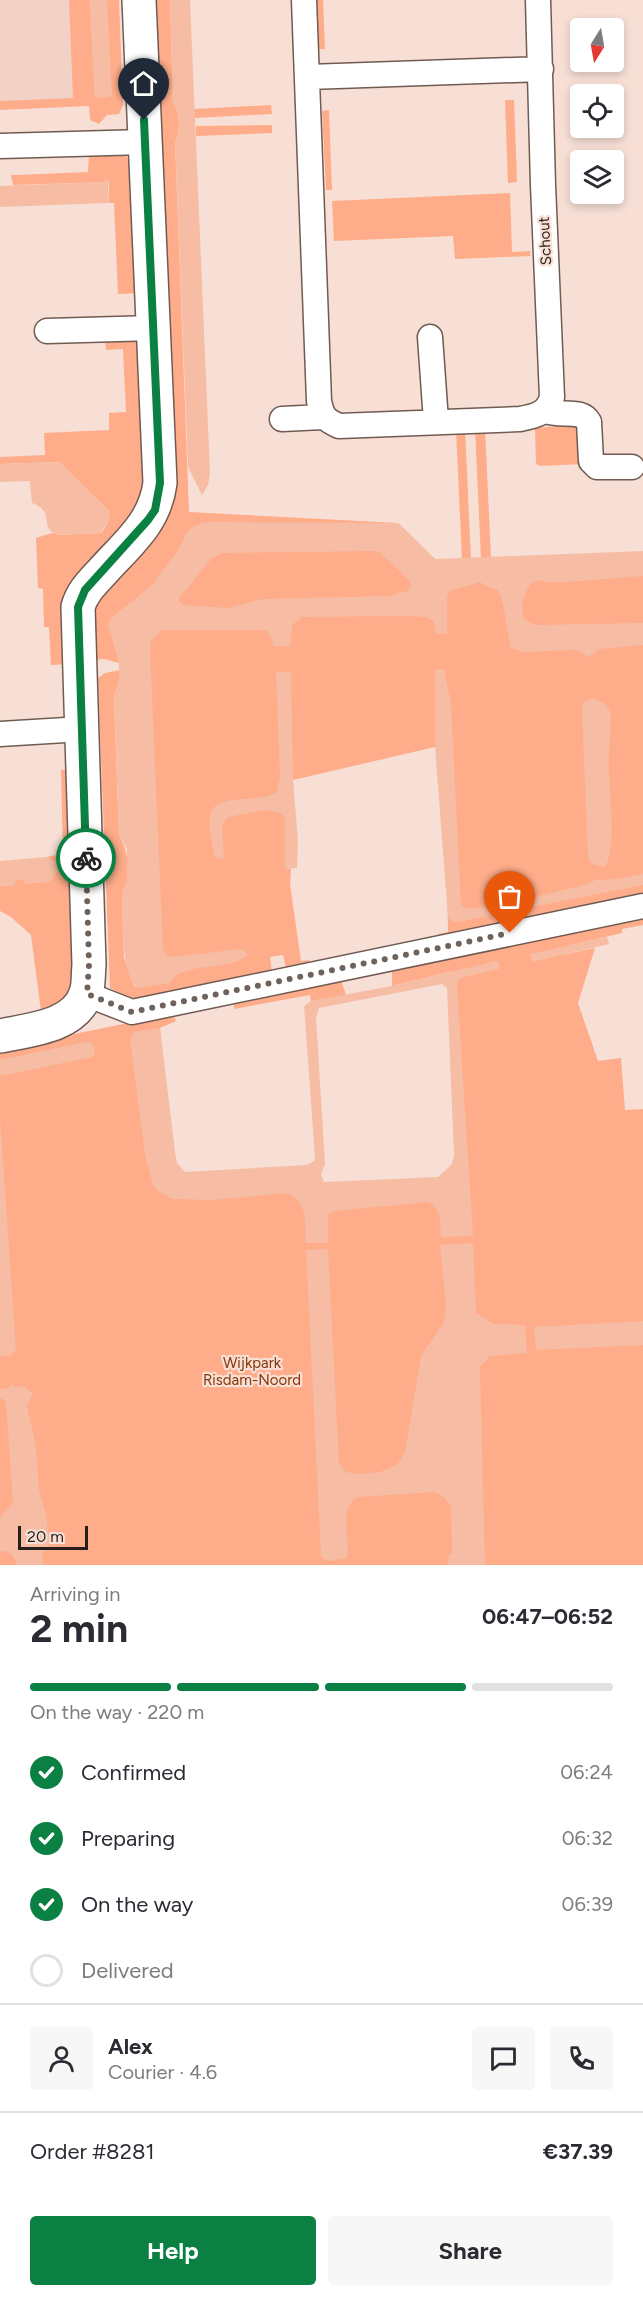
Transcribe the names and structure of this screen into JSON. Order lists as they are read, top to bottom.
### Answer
{
  "streets": {
    "street": ["Schout"]
  },
  "parks": ["Wijkpark Risdam-Noord"],
  "scale_bar": "20 m",
  "north": "bottom",
  "page": {
    "scale": "20 m",
    "heading": ["2 min", "Arriving in", "06:47–06:52"],
    "panel": [
      "Alex",
      "Courier · 4.6",
      "Order #8281",
      "€37.39"
    ],
    "bar": "On the way · 220 m",
    "list": [
      ["Confirmed", "06:24"],
      ["Preparing", "06:32"],
      ["On the way", "06:39"],
      "Delivered"
    ],
    "buttons": ["Help", "Share"]
  }
}
